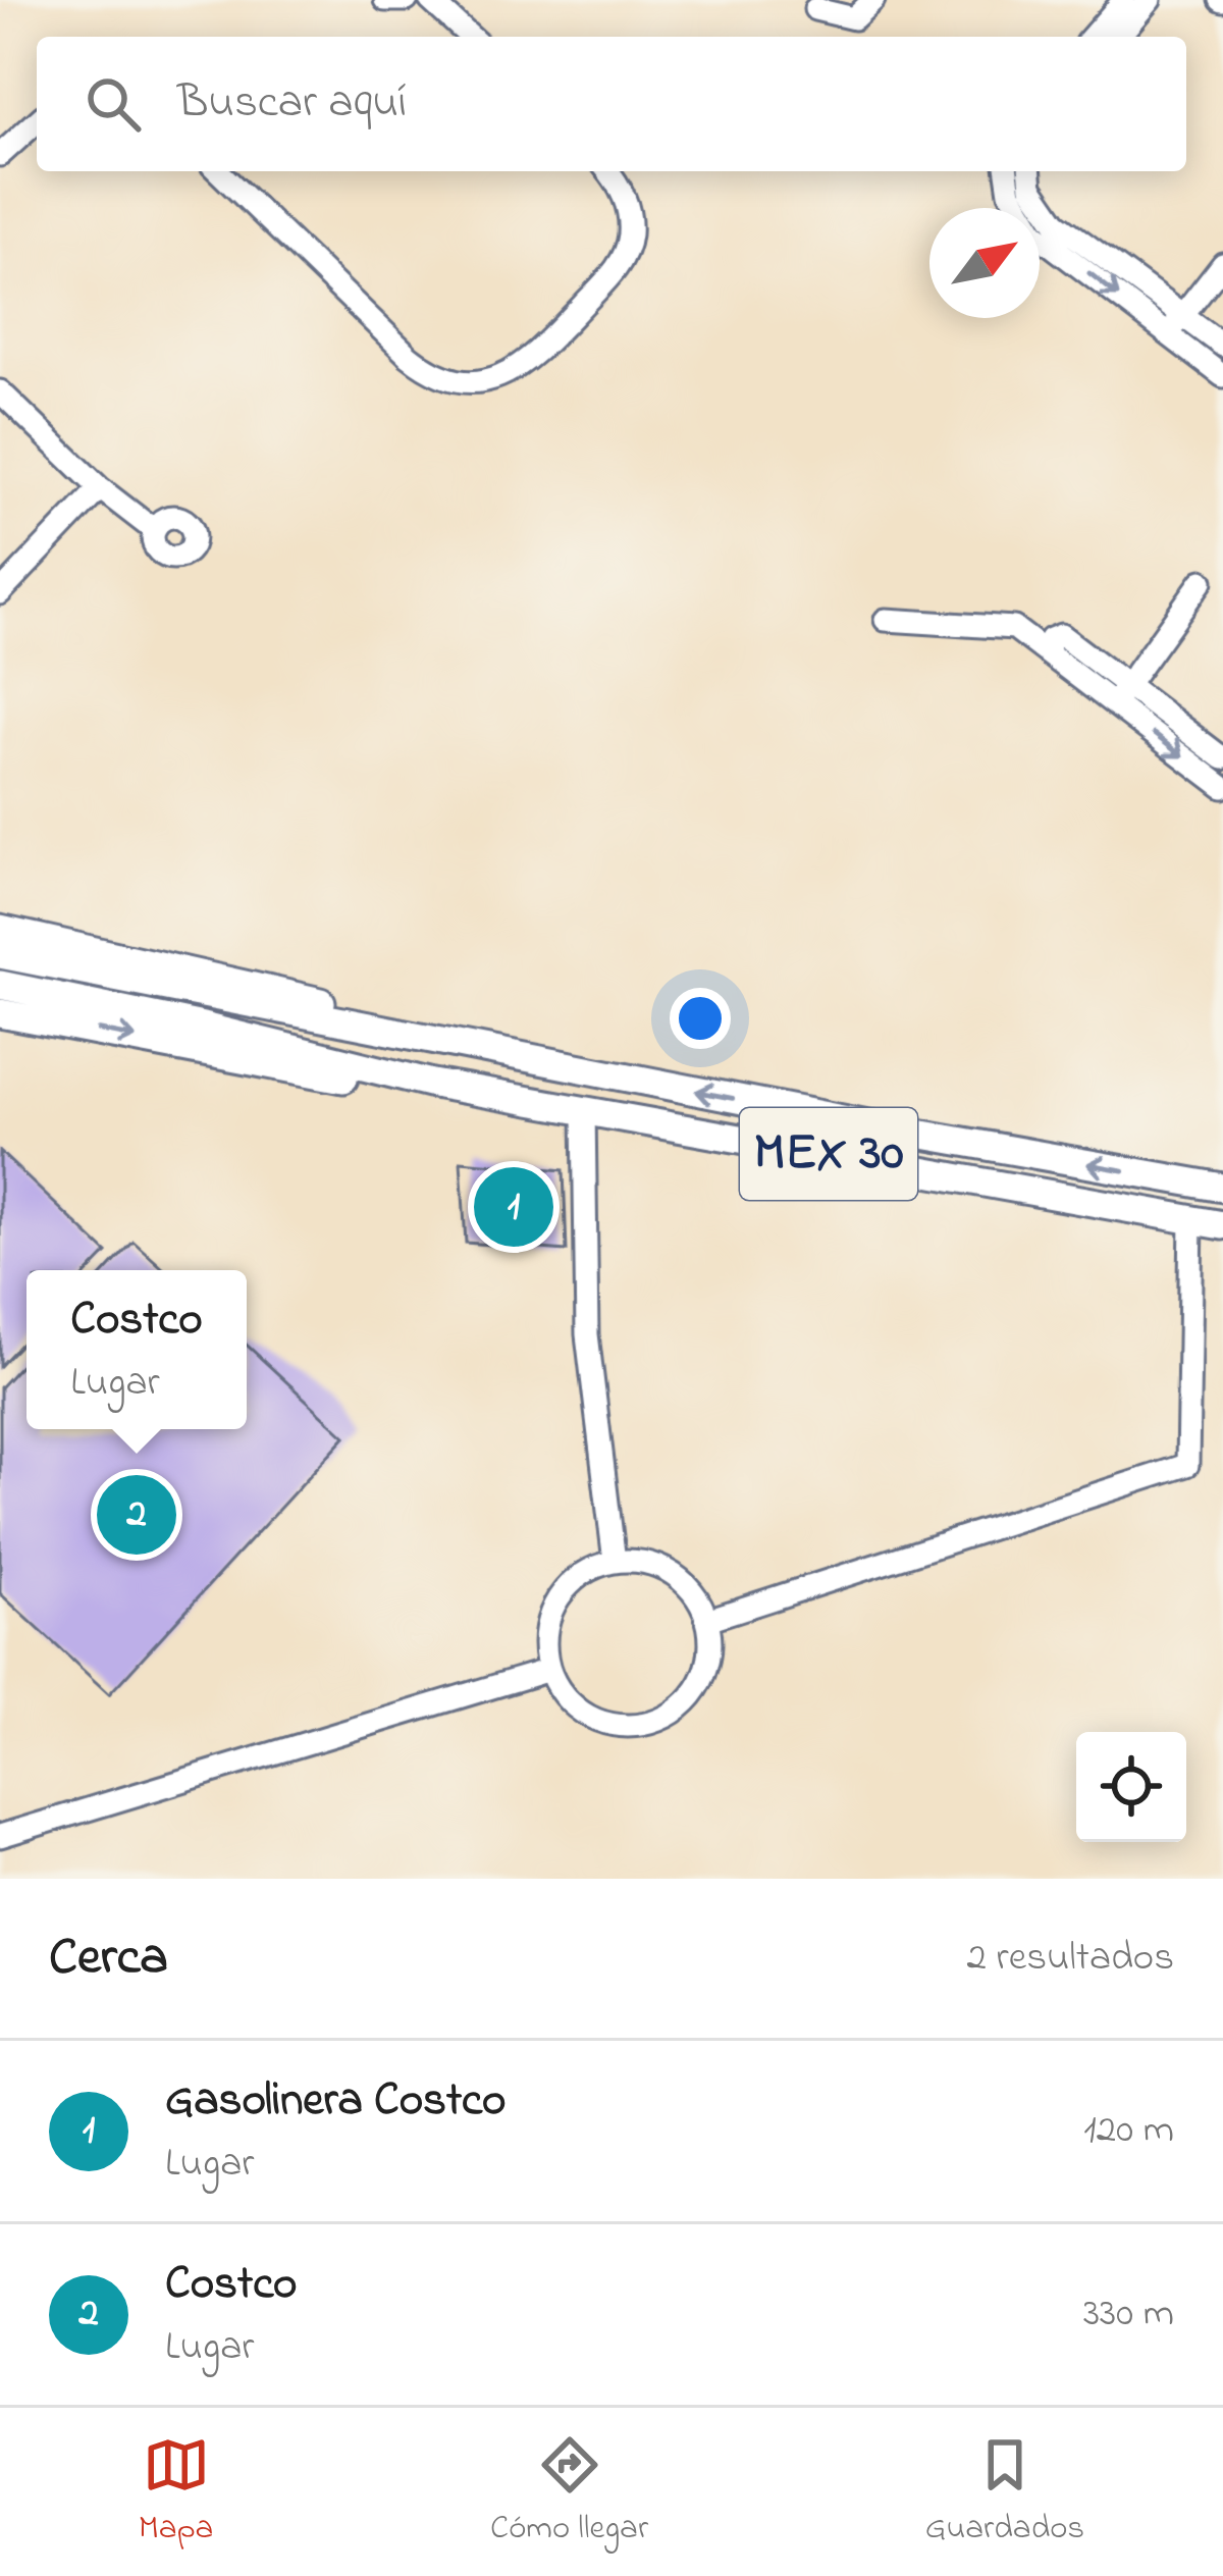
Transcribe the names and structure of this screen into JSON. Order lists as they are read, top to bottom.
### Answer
{
  "streets": {
    "main road": ["MEX 30"]
  },
  "north": "top right",
  "page": {
    "search": "Buscar aquí",
    "pins": ["1", "2"],
    "popup": ["Costco", "Lugar"],
    "heading": ["Cerca", "2 resultados"],
    "list": [
      {
        "mark": "1",
        "name": "Gasolinera Costco",
        "note": "Lugar",
        "value": "120 m"
      },
      {
        "mark": "2",
        "name": "Costco",
        "note": "Lugar",
        "value": "330 m"
      }
    ],
    "nav": ["Mapa", "Cómo llegar", "Guardados"]
  }
}
